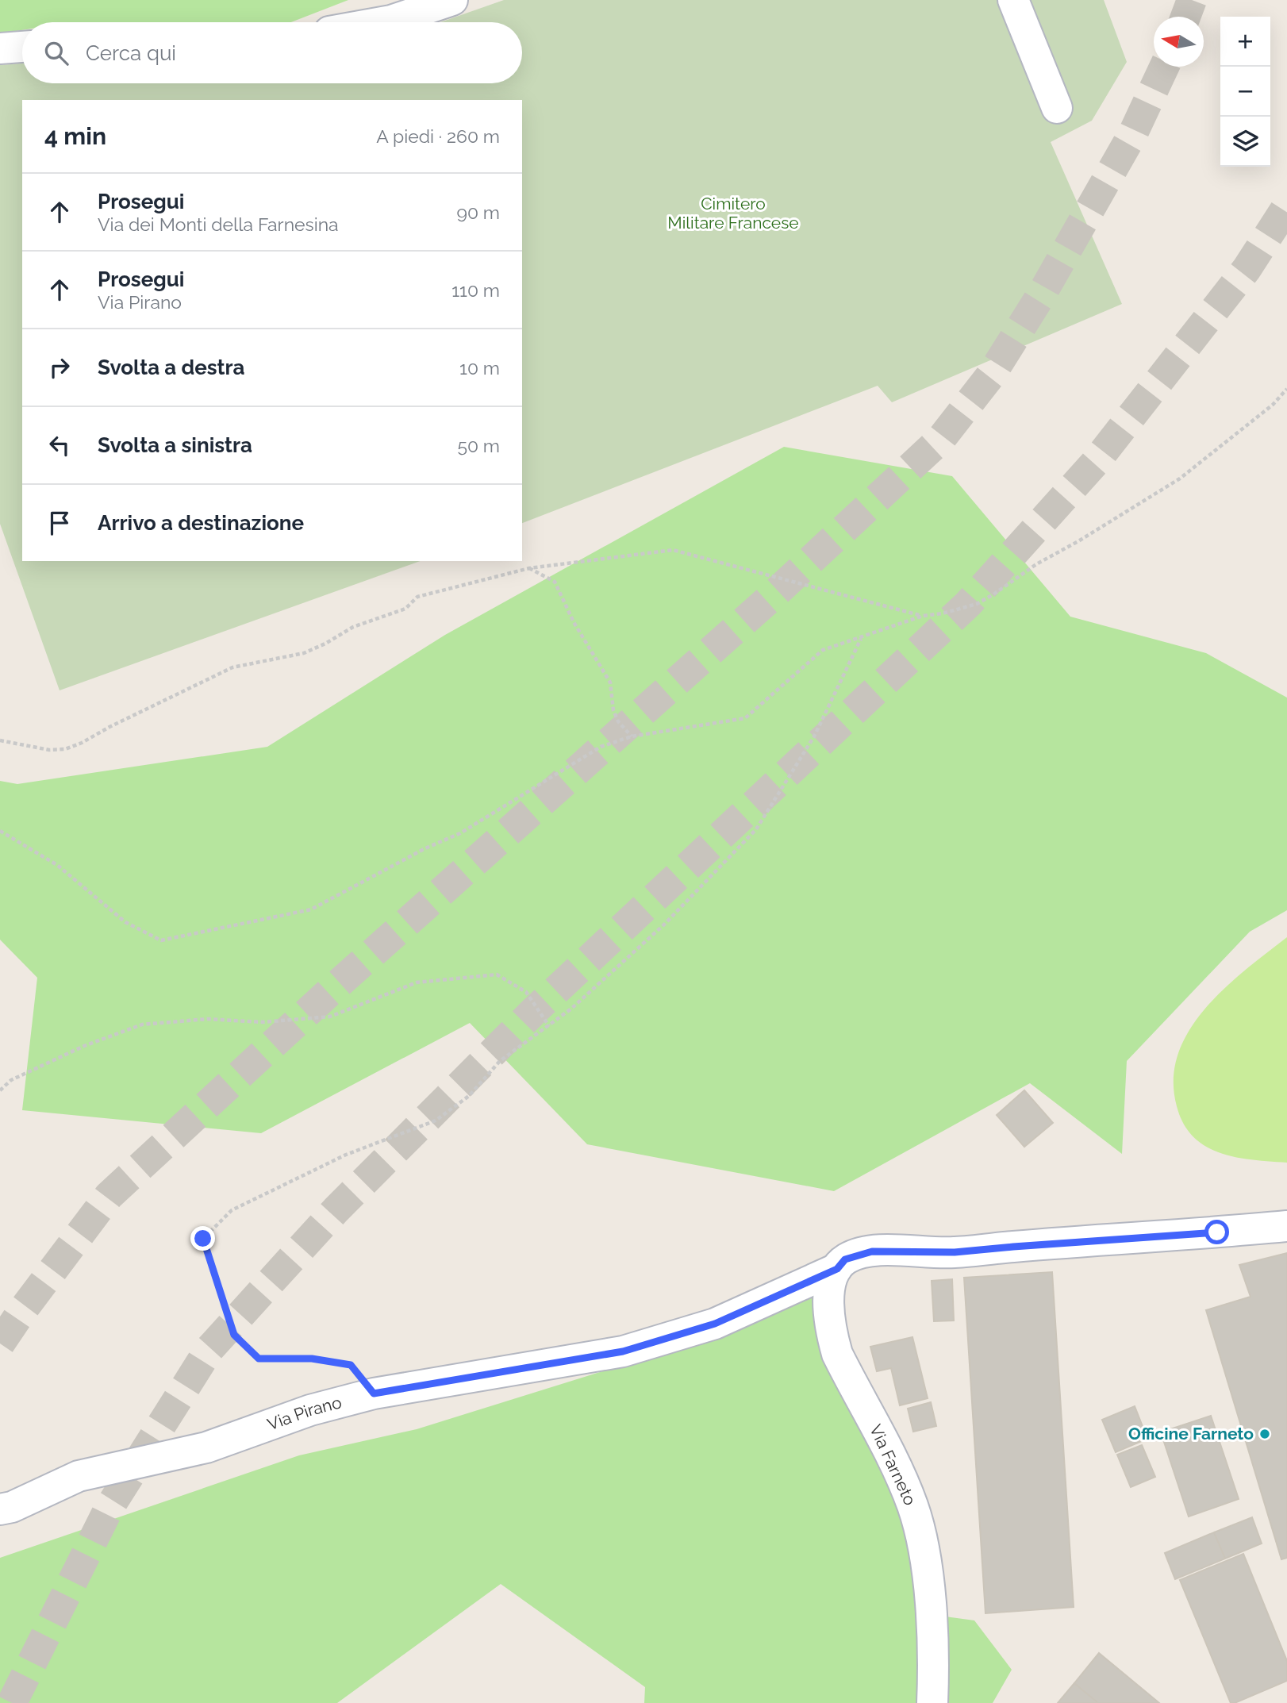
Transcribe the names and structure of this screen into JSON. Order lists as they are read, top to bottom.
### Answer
{
  "streets": {
    "street": ["Via Pirano", "Via Farneto"]
  },
  "crossings": [
    ["Via Pirano", "Via Farneto"]
  ],
  "parks": ["Cimitero Militare Francese"],
  "places": ["Officine Farneto"],
  "north": "left",
  "page": {
    "map_buttons": ["+", "−"],
    "search": "Cerca qui",
    "heading": ["4 min", "A piedi · 260 m"],
    "list": [
      ["Prosegui", "Via dei Monti della Farnesina", "90 m"],
      ["Prosegui", "Via Pirano", "110 m"],
      ["Svolta a destra", "10 m"],
      ["Svolta a sinistra", "50 m"],
      "Arrivo a destinazione"
    ]
  }
}
